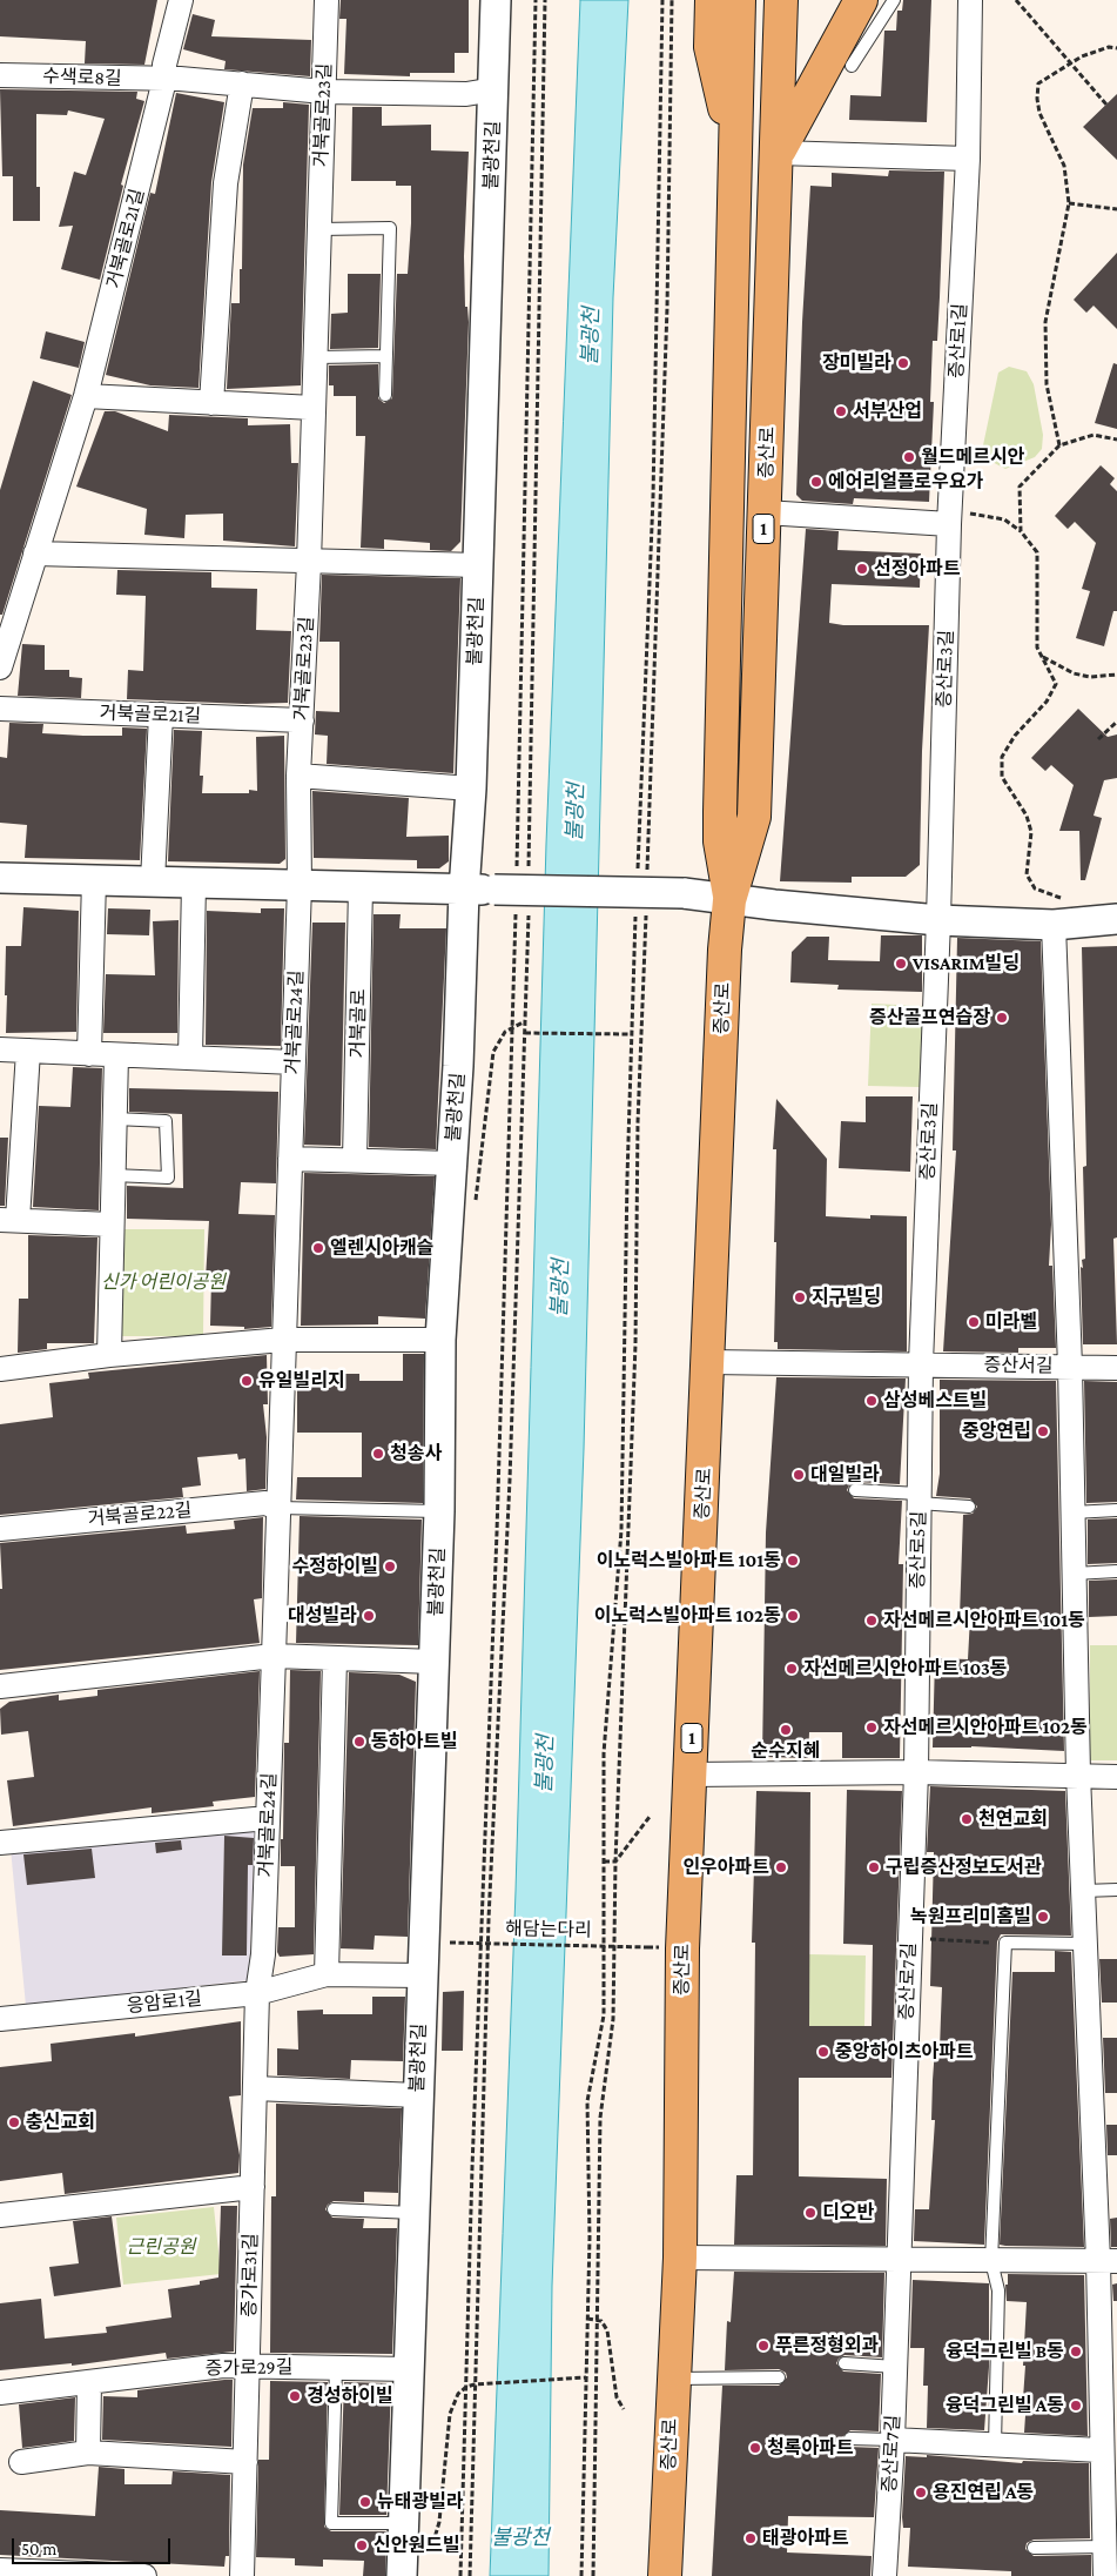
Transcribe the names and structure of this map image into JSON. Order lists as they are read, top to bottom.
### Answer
{
  "streets": {
    "main road": ["증산로", "1"],
    "street": [
      "수색로8길",
      "거북골로23길",
      "불광천길",
      "거북골로21길",
      "증산로1길",
      "증산로3길",
      "거북골로24길",
      "거북골로",
      "증산서길",
      "거북골로22길",
      "증산로5길",
      "증산로7길",
      "응암로1길",
      "증가로31길",
      "증가로29길"
    ],
    "path": ["해담는다리"]
  },
  "crossings": [
    ["수색로8길", "거북골로21길"],
    ["거북골로23길", "거북골로21길"],
    ["거북골로23길", "거북골로24길"],
    ["불광천길", "응암로1길"],
    ["불광천길", "증가로29길"],
    ["증산로1길", "증산로3길"],
    ["증산로3길", "증산서길"],
    ["증산로3길", "증산로5길"],
    ["거북골로24길", "거북골로22길"],
    ["거북골로24길", "응암로1길"],
    ["거북골로24길", "증가로31길"],
    ["증산서길", "증산로5길"],
    ["증산로5길", "증산로7길"],
    ["응암로1길", "증가로31길"],
    ["증가로31길", "증가로29길"]
  ],
  "water": ["불광천"],
  "parks": ["신가 어린이공원", "근린공원"],
  "places": [
    "장미빌라",
    "서부산업",
    "월드메르시안",
    "에어리얼플로우요가",
    "선정아파트",
    "VISARIM빌딩",
    "증산골프연습장",
    "엘렌시아캐슬",
    "지구빌딩",
    "미라벨",
    "유일빌리지",
    "삼성베스트빌",
    "중앙연립",
    "청송사",
    "대일빌라",
    "이노럭스빌아파트 101동",
    "수정하이빌",
    "대성빌라",
    "이노럭스빌아파트 102동",
    "자선메르시안아파트 101동",
    "자선메르시안아파트 103동",
    "자선메르시안아파트 102동",
    "순수지혜",
    "동하아트빌",
    "천연교회",
    "인우아파트",
    "구립증산정보도서관",
    "녹원프리미홈빌",
    "중앙하이츠아파트",
    "충신교회",
    "디오반",
    "푸른정형외과",
    "융덕그린빌 B동",
    "경성하이빌",
    "융덕그린빌 A동",
    "청록아파트",
    "용진연립 A동",
    "뉴태광빌라",
    "태광아파트",
    "신안원드빌"
  ],
  "scale_bar": "50 m"
}
